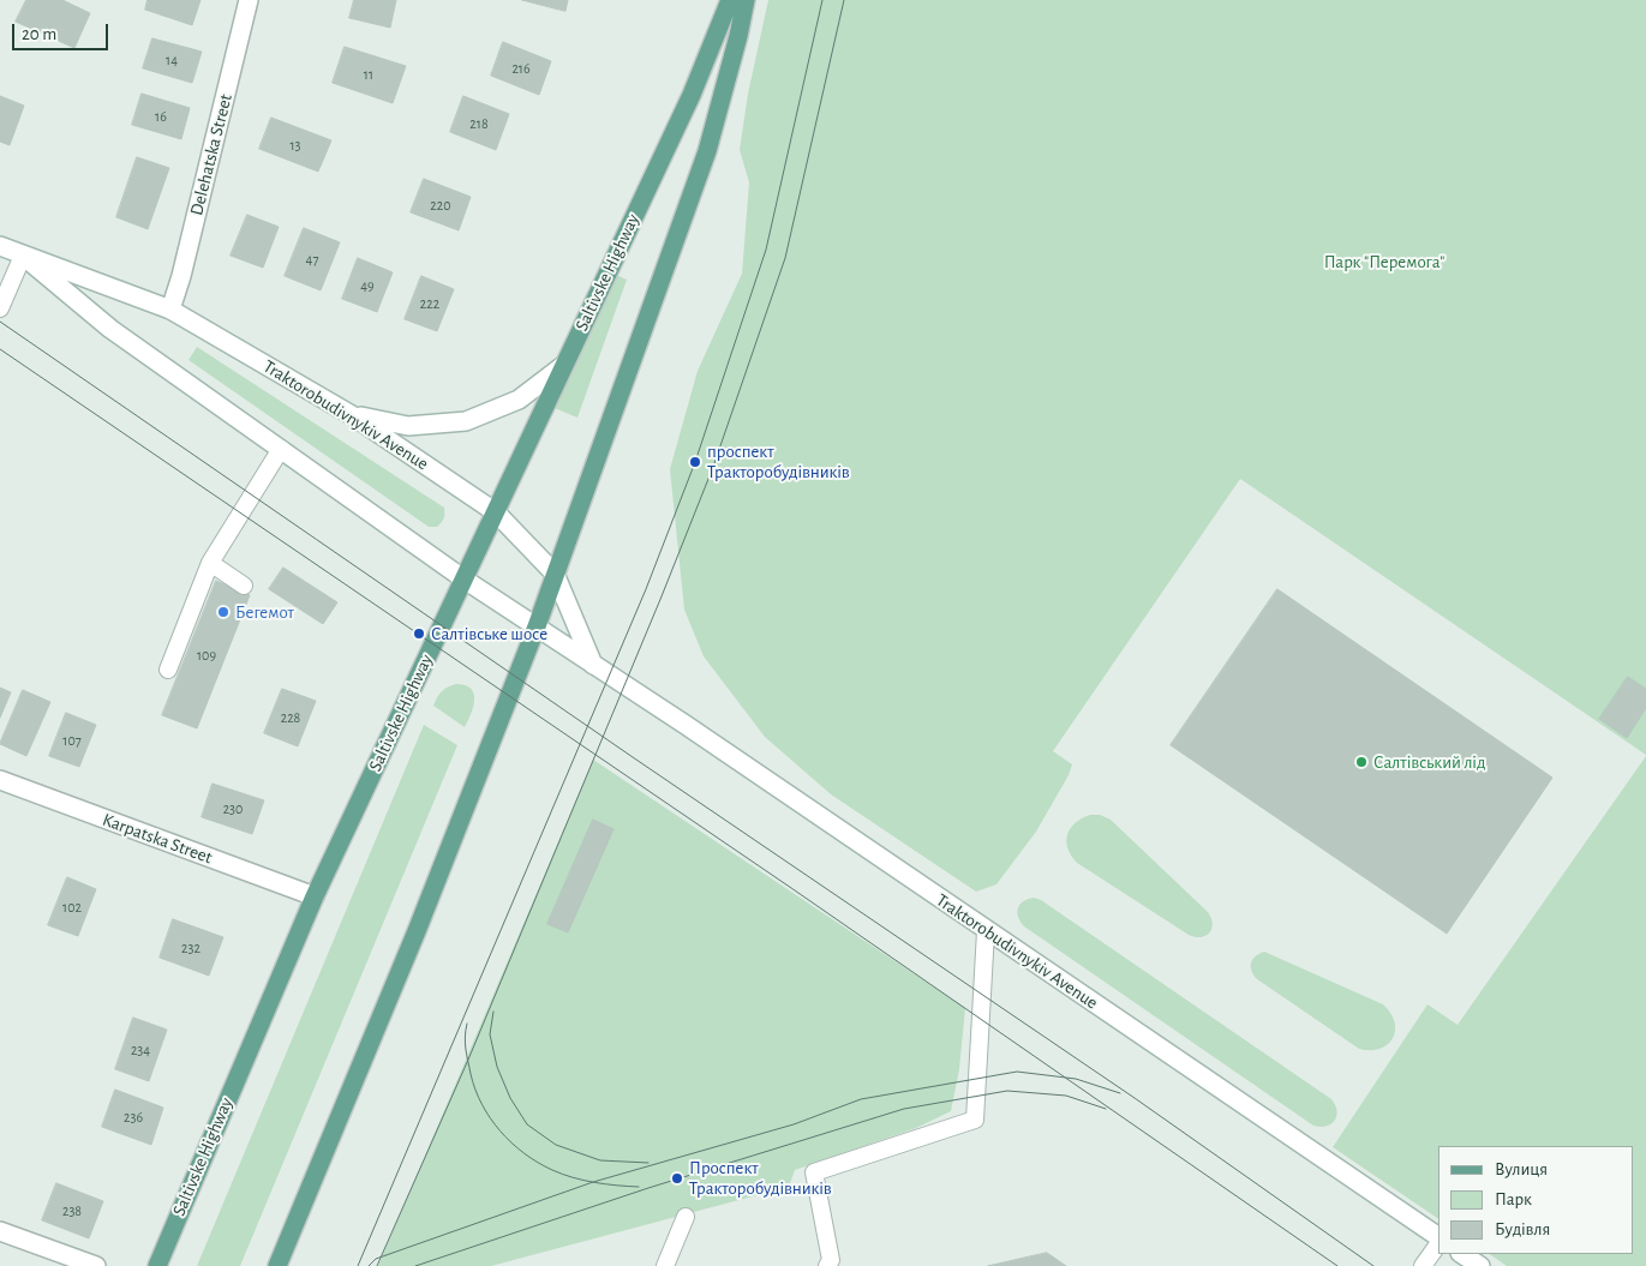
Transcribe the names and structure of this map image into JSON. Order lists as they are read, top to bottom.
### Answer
{
  "streets": {
    "main road": [
      "Delehatska Street",
      "Saltivske Highway",
      "Traktorobudivnykiv Avenue",
      "Karpatska Street"
    ]
  },
  "crossings": [
    ["Delehatska Street", "Traktorobudivnykiv Avenue"],
    ["Saltivske Highway", "Traktorobudivnykiv Avenue"],
    ["Saltivske Highway", "Karpatska Street"]
  ],
  "parks": ["Парк \"Перемога\""],
  "places": [
    "проспект Тракторобудівників",
    "Бегемот",
    "Салтівське шосе",
    "Салтівський лід",
    "Проспект Тракторобудівників"
  ],
  "house_numbers": [
    "14",
    "216",
    "11",
    "16",
    "218",
    "13",
    "220",
    "47",
    "49",
    "222",
    "109",
    "228",
    "107",
    "230",
    "102",
    "232",
    "234",
    "236",
    "238"
  ],
  "legend": ["Вулиця", "Парк", "Будівля"],
  "scale_bar": "20 m"
}
